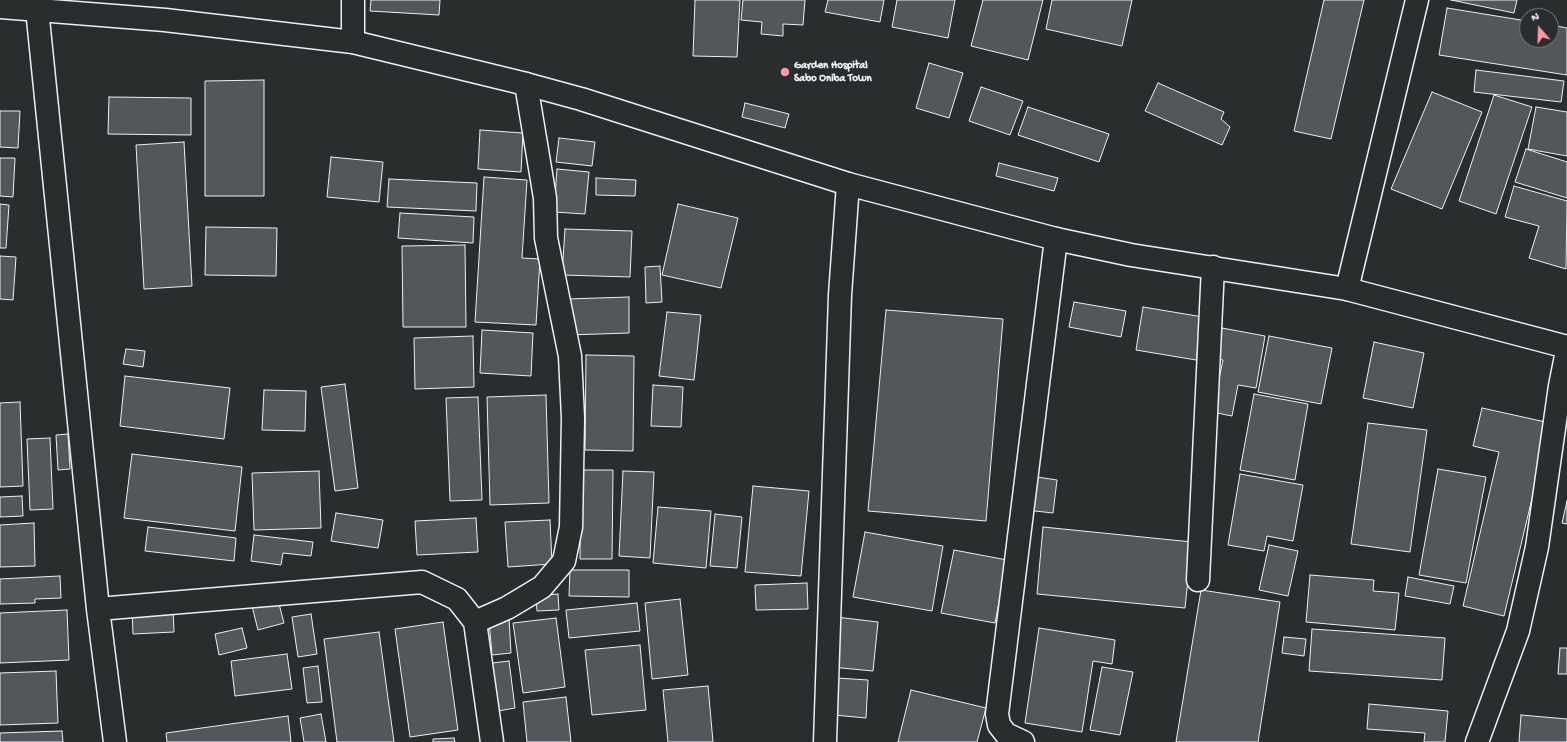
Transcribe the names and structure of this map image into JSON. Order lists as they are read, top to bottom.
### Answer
{
  "places": ["Garden Hospital Sabo Oniba Town"],
  "north": "top"
}
